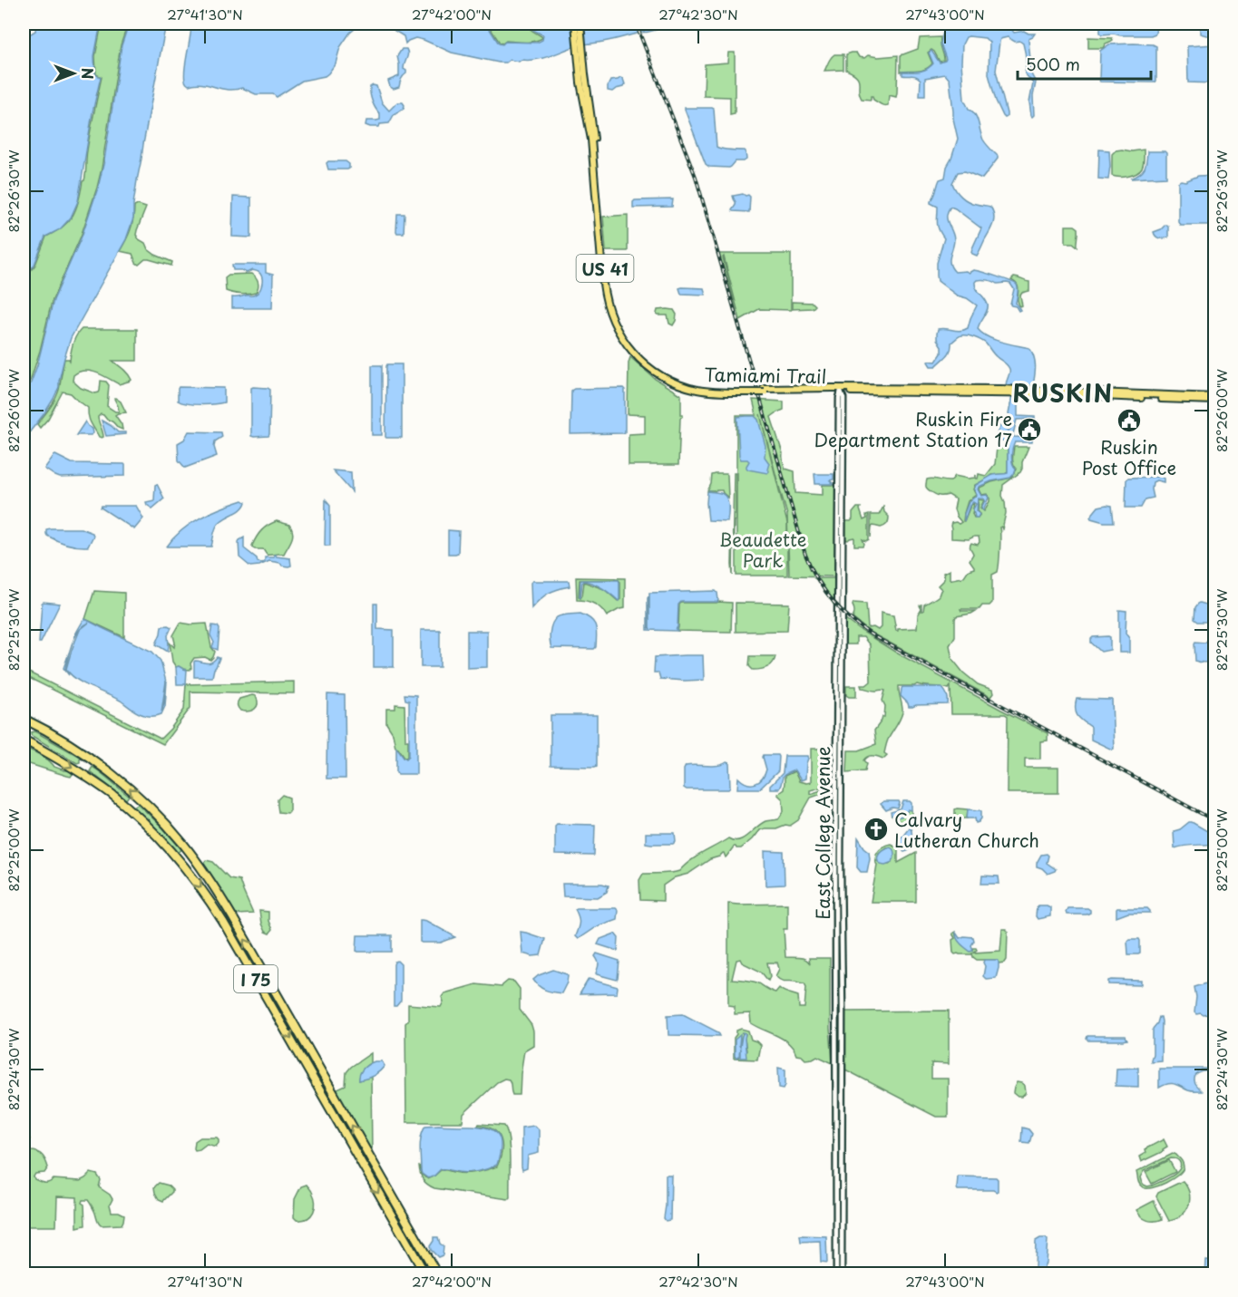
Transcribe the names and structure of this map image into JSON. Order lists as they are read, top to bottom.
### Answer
{
  "streets": {
    "highway": ["I 75"],
    "main road": ["US 41", "Tamiami Trail", "East College Avenue"]
  },
  "crossings": [
    ["Tamiami Trail", "East College Avenue"]
  ],
  "districts": ["RUSKIN"],
  "parks": ["Beaudette Park"],
  "places": {
    "public building": ["Ruskin Post Office", "Ruskin Fire Department Station 17"],
    "church": ["Calvary Lutheran Church"]
  },
  "scale_bar": "500 m",
  "north": "right",
  "coordinates": [
    "27°41'30\"N",
    "27°42'00\"N",
    "27°42'30\"N",
    "27°43'00\"N",
    "82°26'30\"W",
    "82°26'00\"W",
    "82°25'30\"W",
    "82°25'00\"W",
    "82°24'30\"W"
  ]
}
